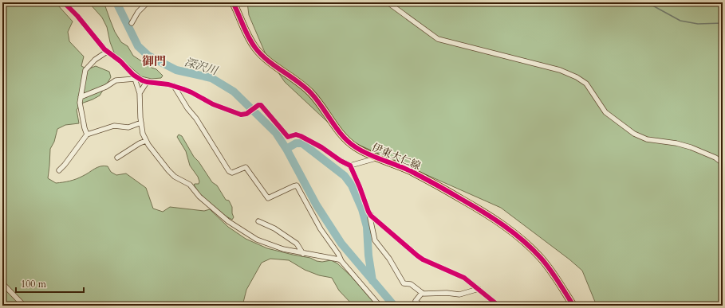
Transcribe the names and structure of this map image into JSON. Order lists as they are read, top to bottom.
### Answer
{
  "streets": {
    "main road": ["伊東大仁線"]
  },
  "districts": ["御門"],
  "water": ["深沢川"],
  "scale_bar": "100 m"
}
